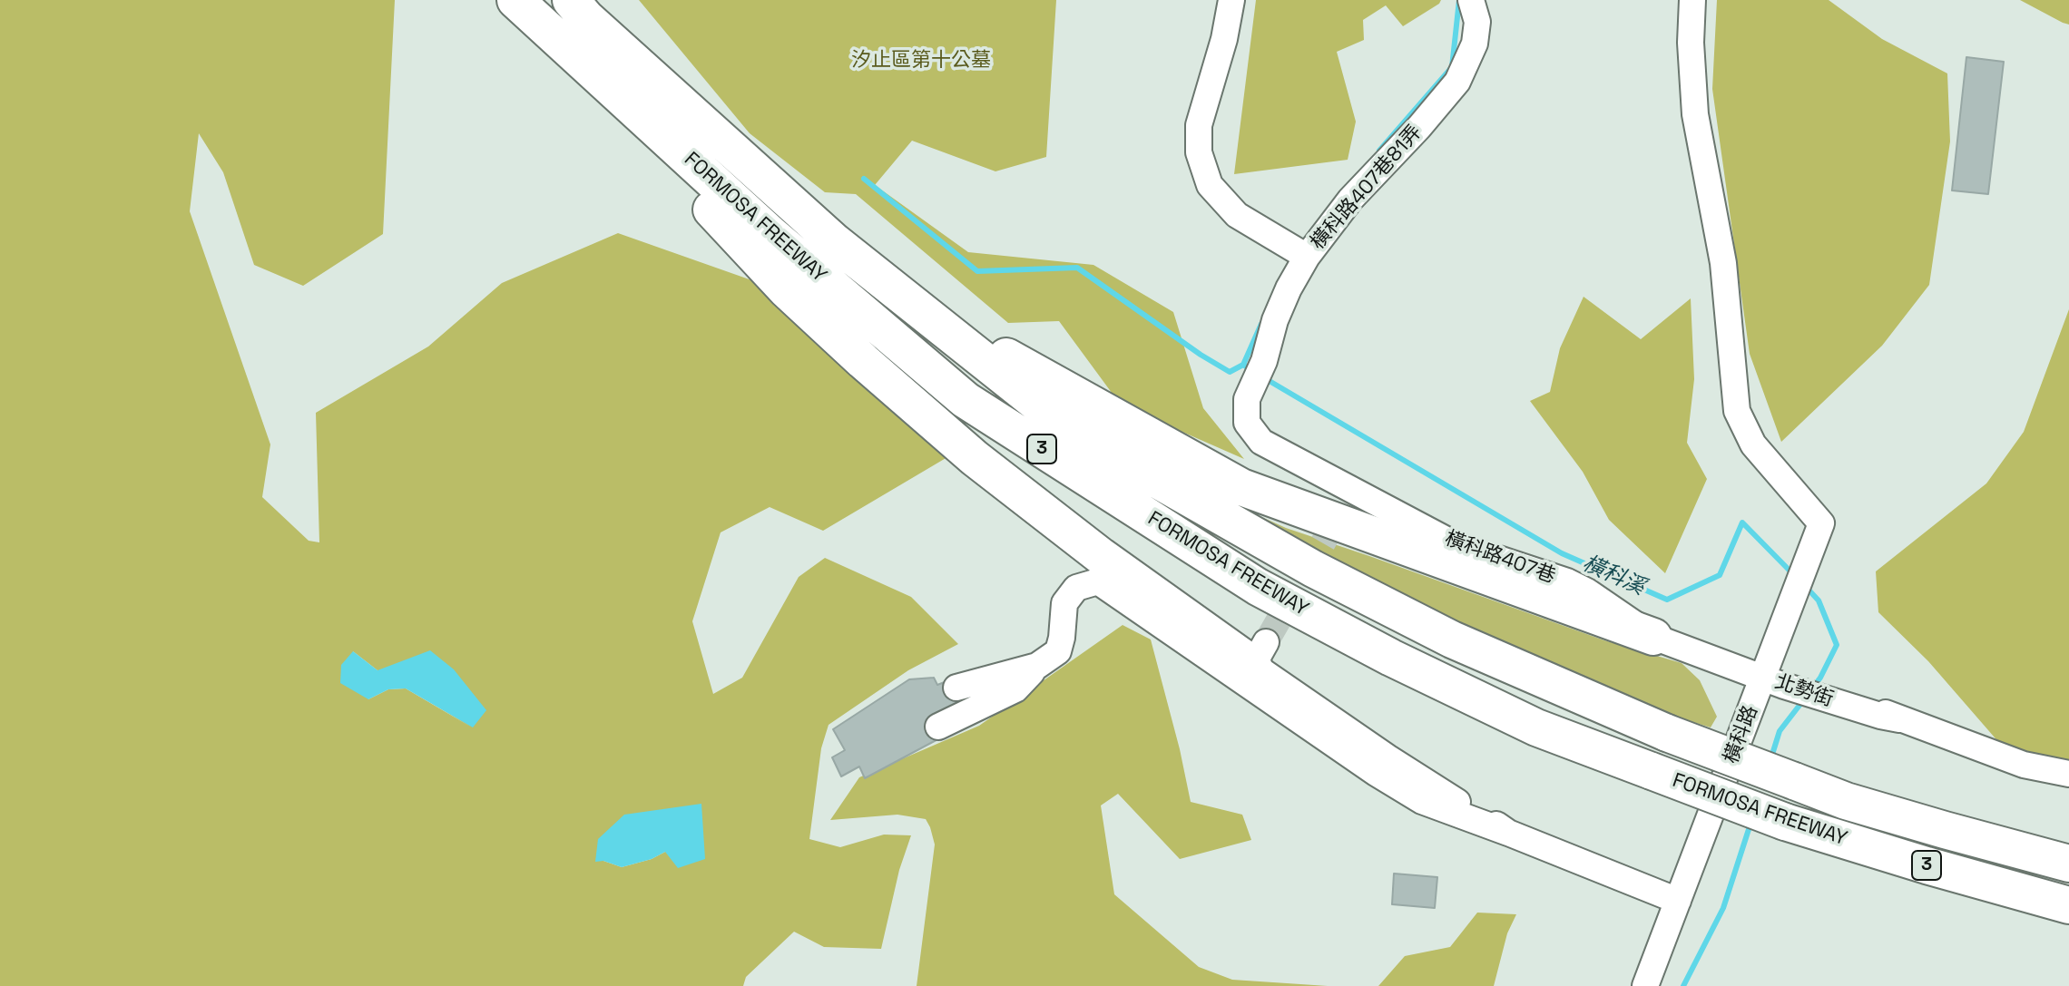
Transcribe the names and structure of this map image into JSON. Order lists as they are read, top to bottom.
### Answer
{
  "streets": {
    "highway": ["FORMOSA FREEWAY", "3"],
    "street": [
      "橫科路407巷81弄",
      "橫科路407巷",
      "北勢街",
      "橫科路"
    ]
  },
  "crossings": [
    ["橫科路407巷81弄", "橫科路407巷"],
    ["橫科路407巷", "北勢街"],
    ["橫科路407巷", "橫科路"],
    ["北勢街", "橫科路"]
  ],
  "water": ["橫科溪"],
  "parks": ["汐止區第十公墓"]
}
